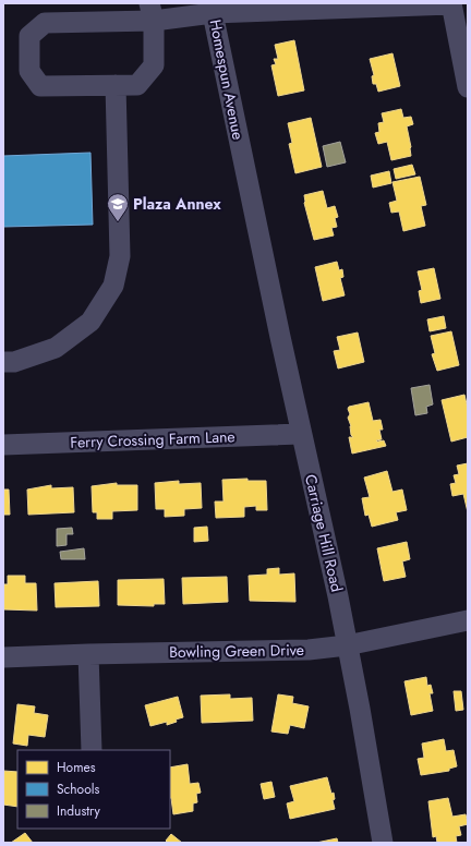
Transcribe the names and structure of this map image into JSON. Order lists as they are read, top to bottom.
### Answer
{
  "streets": {
    "street": [
      "Homespun Avenue",
      "Ferry Crossing Farm Lane",
      "Carriage Hill Road",
      "Bowling Green Drive"
    ]
  },
  "crossings": [
    ["Homespun Avenue", "Carriage Hill Road"],
    ["Ferry Crossing Farm Lane", "Carriage Hill Road"],
    ["Carriage Hill Road", "Bowling Green Drive"]
  ],
  "places": {
    "school or university": ["Plaza Annex"]
  },
  "legend": ["Homes", "Schools", "Industry"]
}
